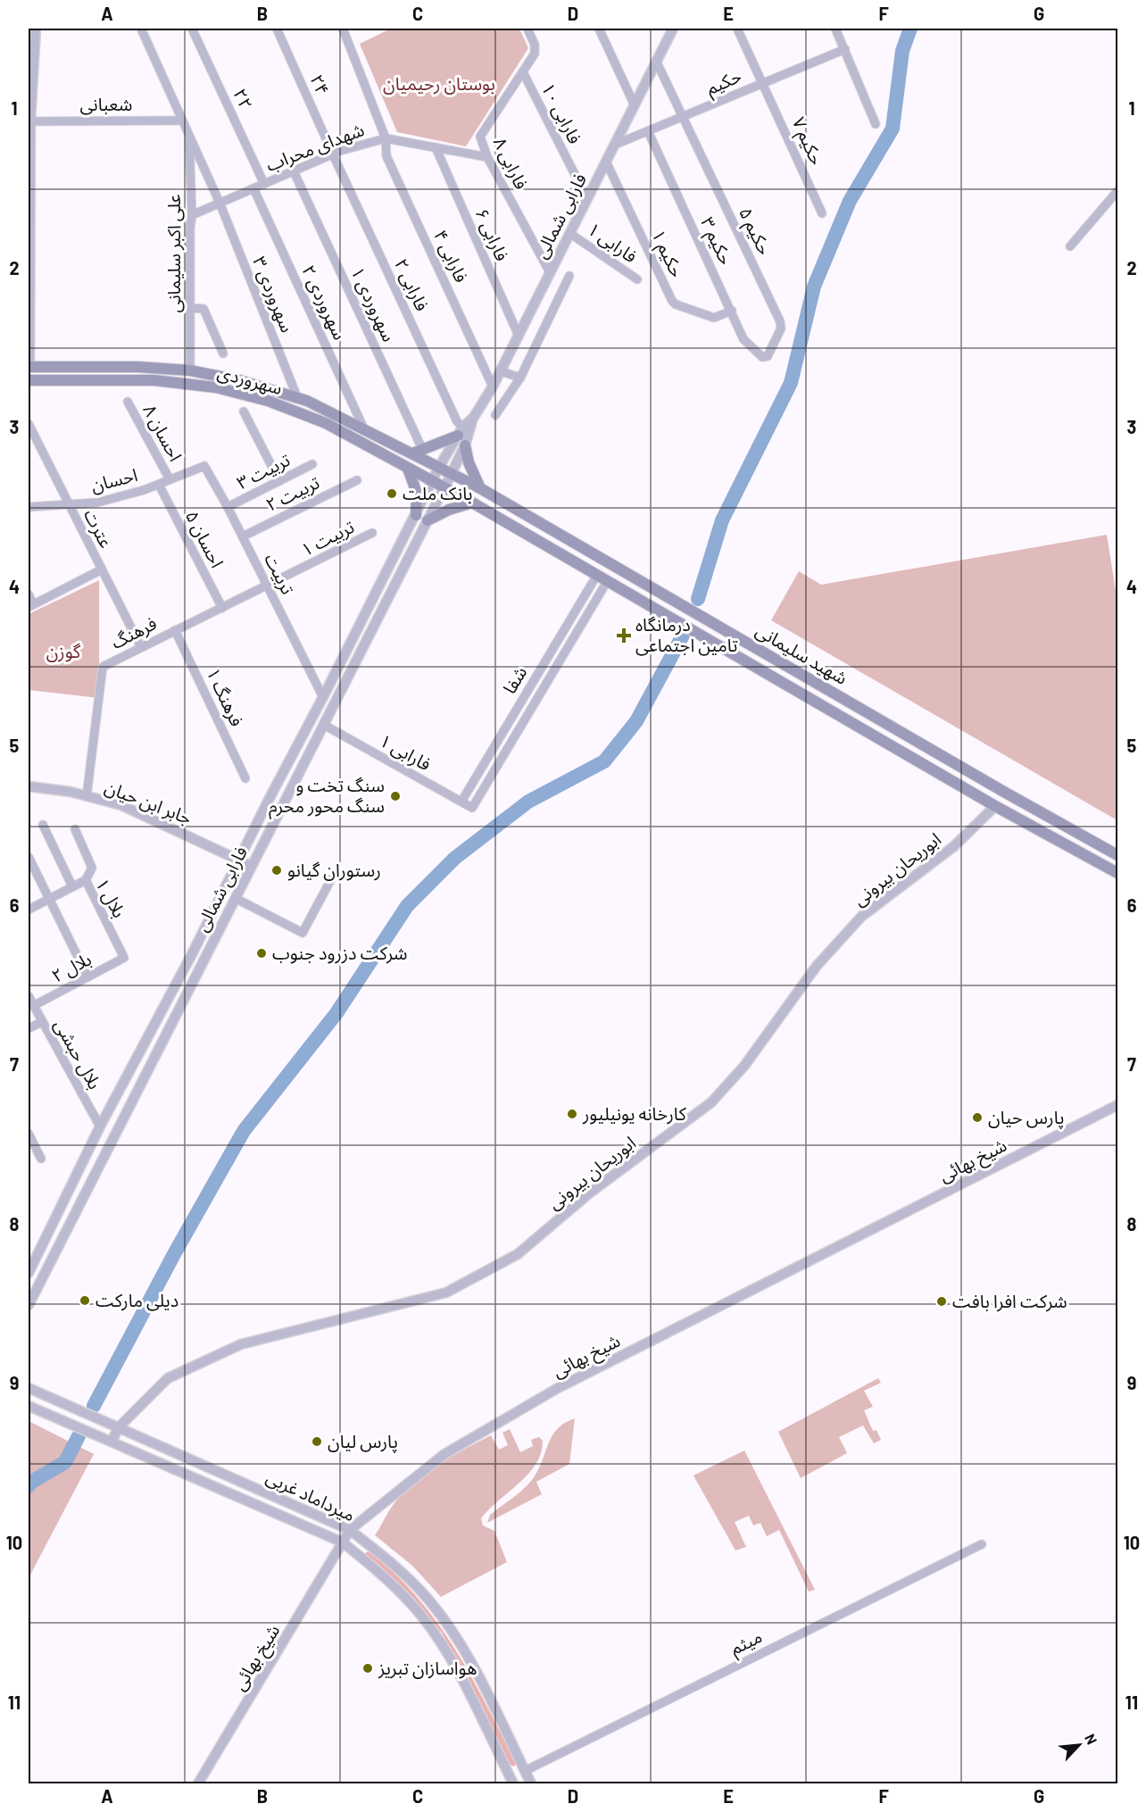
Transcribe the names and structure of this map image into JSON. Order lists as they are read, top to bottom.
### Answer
{
  "streets": {
    "main road": ["سهروردی", "شهید سلیمانی"],
    "street": [
      "حکیم",
      "۲۴",
      "۲۲",
      "شعبانی",
      "فارابی ۱۰",
      "حکیم ۷",
      "شهدای محراب",
      "فارابی ۸",
      "فارابی شمالی",
      "حکیم ۵",
      "فارابی ۶",
      "حکیم ۳",
      "فارابی ۱",
      "علی اکبر سلیمانی",
      "حکیم ۱",
      "فارابی ۴",
      "فارابی ۲",
      "سهروردی ۳",
      "سهروردی ۲",
      "سهروردی ۱",
      "احسان ۸",
      "تربیت ۳",
      "احسان",
      "تربیت ۲",
      "عترت",
      "تربیت ۱",
      "احسان ۵",
      "تربیت",
      "فرهنگ",
      "شفا",
      "فرهنگ ۱",
      "جابر ابن حیان",
      "ابوریحان بیرونی",
      "بلال ۱",
      "بلال ۲",
      "بلال حبشی",
      "شیخ بهائی",
      "میرداماد غربی",
      "میثم"
    ]
  },
  "crossings": [
    ["حکیم", "حکیم ۷"],
    ["حکیم", "فارابی شمالی"],
    ["حکیم", "حکیم ۵"],
    ["حکیم", "حکیم ۳"],
    ["۲۴", "شهدای محراب"],
    ["۲۴", "فارابی ۲"],
    ["۲۲", "شهدای محراب"],
    ["شعبانی", "علی اکبر سلیمانی"],
    ["فارابی ۱۰", "فارابی ۸"],
    ["فارابی ۱۰", "فارابی شمالی"],
    ["شهدای محراب", "فارابی ۸"],
    ["شهدای محراب", "فارابی ۶"],
    ["شهدای محراب", "علی اکبر سلیمانی"],
    ["شهدای محراب", "فارابی ۴"],
    ["شهدای محراب", "فارابی ۲"],
    ["شهدای محراب", "سهروردی ۳"],
    ["شهدای محراب", "سهروردی ۲"],
    ["شهدای محراب", "سهروردی ۱"],
    ["فارابی ۸", "فارابی شمالی"],
    ["فارابی شمالی", "حکیم ۵"],
    ["فارابی شمالی", "فارابی ۶"],
    ["فارابی شمالی", "فارابی ۱"],
    ["فارابی شمالی", "حکیم ۱"],
    ["فارابی شمالی", "فارابی ۴"],
    ["فارابی شمالی", "فارابی ۲"],
    ["فارابی شمالی", "سهروردی"],
    ["فارابی شمالی", "تربیت"],
    ["فارابی شمالی", "شهید سلیمانی"],
    ["فارابی شمالی", "جابر ابن حیان"],
    ["فارابی شمالی", "بلال حبشی"],
    ["حکیم ۵", "حکیم ۳"],
    ["حکیم ۳", "حکیم ۱"],
    ["فارابی ۱", "شفا"],
    ["علی اکبر سلیمانی", "سهروردی ۳"],
    ["علی اکبر سلیمانی", "سهروردی"],
    ["سهروردی ۳", "سهروردی"],
    ["سهروردی ۲", "سهروردی"],
    ["سهروردی", "شهید سلیمانی"],
    ["احسان ۸", "احسان"],
    ["تربیت ۳", "تربیت"],
    ["احسان", "عترت"],
    ["احسان", "احسان ۵"],
    ["احسان", "تربیت"],
    ["تربیت ۲", "تربیت"],
    ["عترت", "فرهنگ"],
    ["تربیت ۱", "تربیت"],
    ["تربیت ۱", "فرهنگ"],
    ["احسان ۵", "فرهنگ"],
    ["تربیت", "فرهنگ"],
    ["فرهنگ", "فرهنگ ۱"],
    ["فرهنگ", "جابر ابن حیان"],
    ["شهید سلیمانی", "شفا"],
    ["شهید سلیمانی", "ابوریحان بیرونی"],
    ["ابوریحان بیرونی", "میرداماد غربی"],
    ["بلال ۱", "بلال ۲"],
    ["بلال ۲", "بلال حبشی"],
    ["شیخ بهائی", "میرداماد غربی"],
    ["میرداماد غربی", "میثم"]
  ],
  "parks": ["بوستان رحیمیان", "گوزن"],
  "places": {
    "other": [
      "بانک ملت",
      "سنگ تخت و سنگ محور محرم",
      "رستوران گیانو",
      "شرکت دزرود جنوب",
      "کارخانه یونیلیور",
      "پارس حیان",
      "دیلی مارکت",
      "شرکت افرا بافت",
      "پارس لیان",
      "هواسازان تبریز"
    ],
    "health": ["درمانگاه تامین اجتماعی"]
  },
  "north": "top right",
  "grid": {
    "columns": [
      "A",
      "B",
      "C",
      "D",
      "E",
      "F",
      "G"
    ],
    "rows": [
      "1",
      "2",
      "3",
      "4",
      "5",
      "6",
      "7",
      "8",
      "9",
      "10",
      "11"
    ]
  }
}
